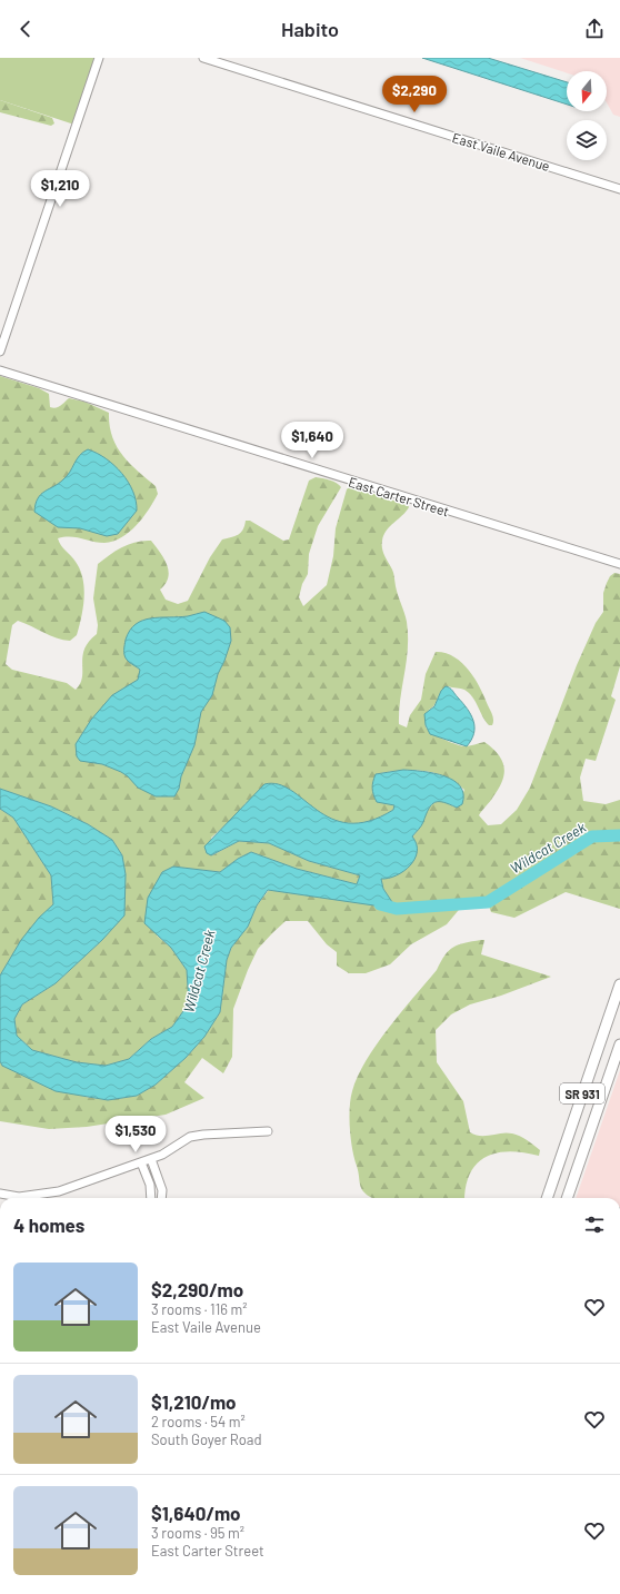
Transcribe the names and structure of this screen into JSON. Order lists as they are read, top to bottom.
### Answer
{
  "streets": {
    "main road": ["SR 931"],
    "street": ["East Vaile Avenue", "East Carter Street"]
  },
  "water": ["Wildcat Creek"],
  "north": "bottom",
  "page": {
    "header": "Habito",
    "price": [
      "$2,290",
      "$1,210",
      "$1,640",
      "$1,530"
    ],
    "heading": "4 homes",
    "list": [
      {
        "name": "$2,290/mo",
        "note": "3 rooms · 116 m² · East Vaile Avenue"
      },
      {
        "name": "$1,210/mo",
        "note": "2 rooms · 54 m² · South Goyer Road"
      },
      {
        "name": "$1,640/mo",
        "note": "3 rooms · 95 m² · East Carter Street"
      }
    ]
  }
}
